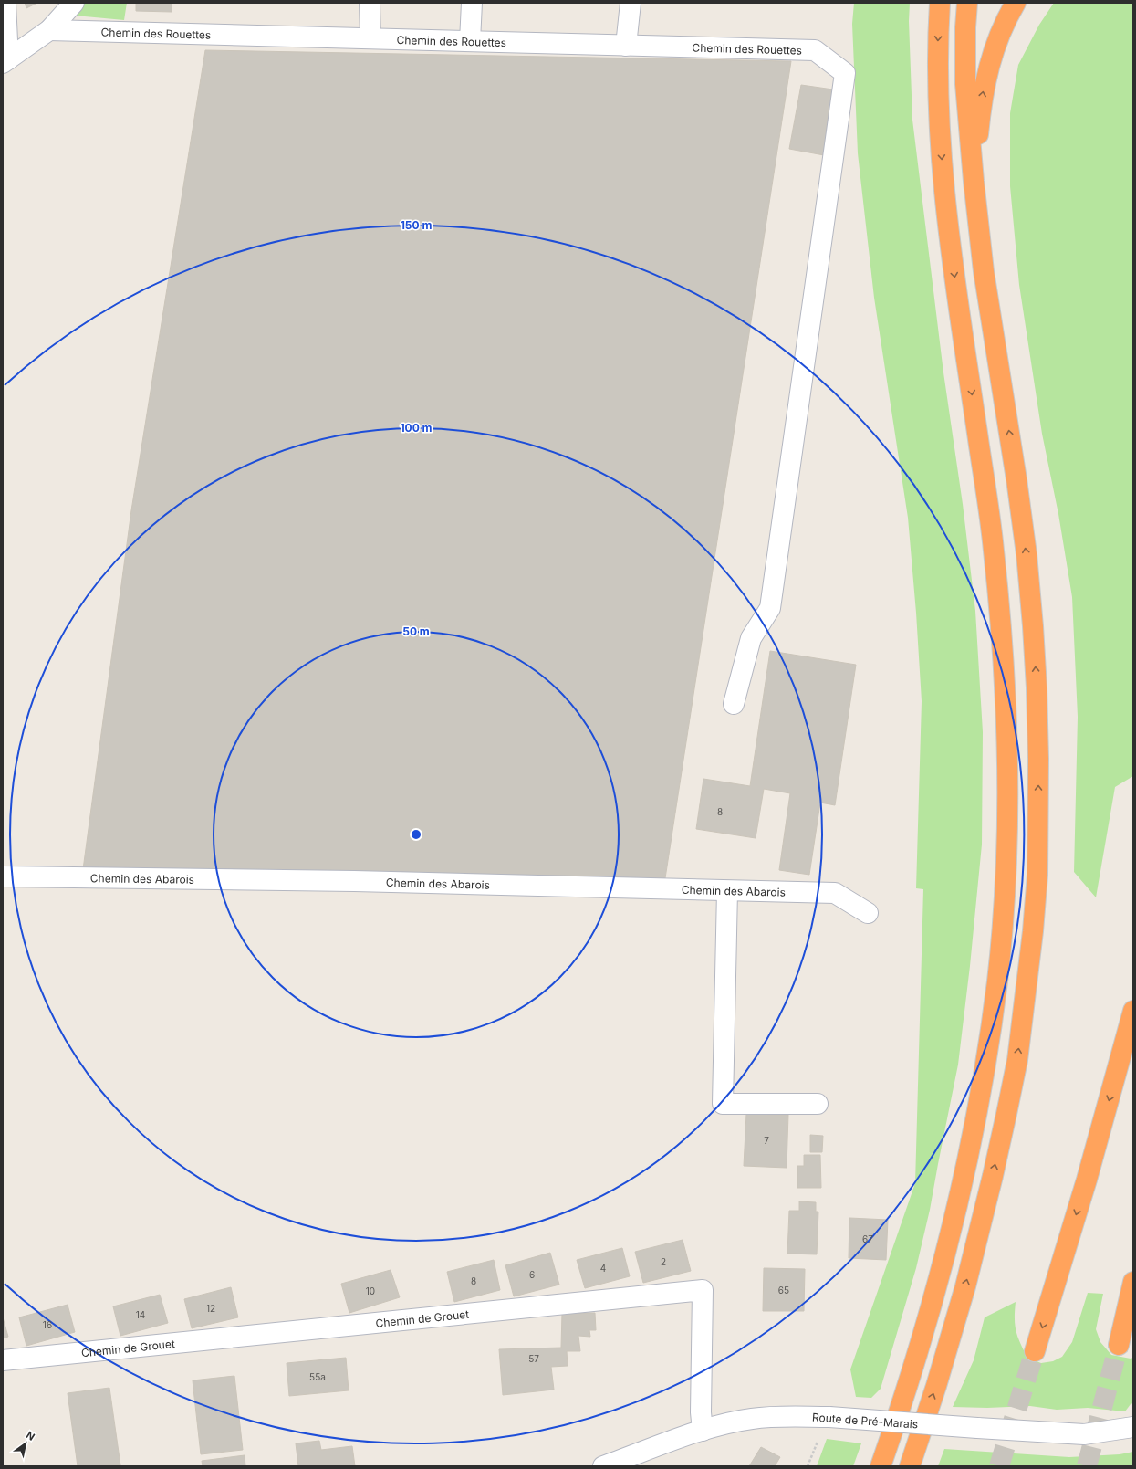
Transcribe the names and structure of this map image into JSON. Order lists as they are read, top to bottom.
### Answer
{
  "streets": {
    "street": [
      "Chemin des Rouettes",
      "Chemin des Abarois",
      "Chemin de Grouet",
      "Route de Pré-Marais"
    ]
  },
  "crossings": [
    ["Chemin de Grouet", "Route de Pré-Marais"]
  ],
  "house_numbers": [
    "8",
    "7",
    "67",
    "2",
    "4",
    "6",
    "8",
    "65",
    "10",
    "12",
    "14",
    "16",
    "57",
    "55a"
  ],
  "north": "top right",
  "rings": ["150 m", "100 m", "50 m"]
}
